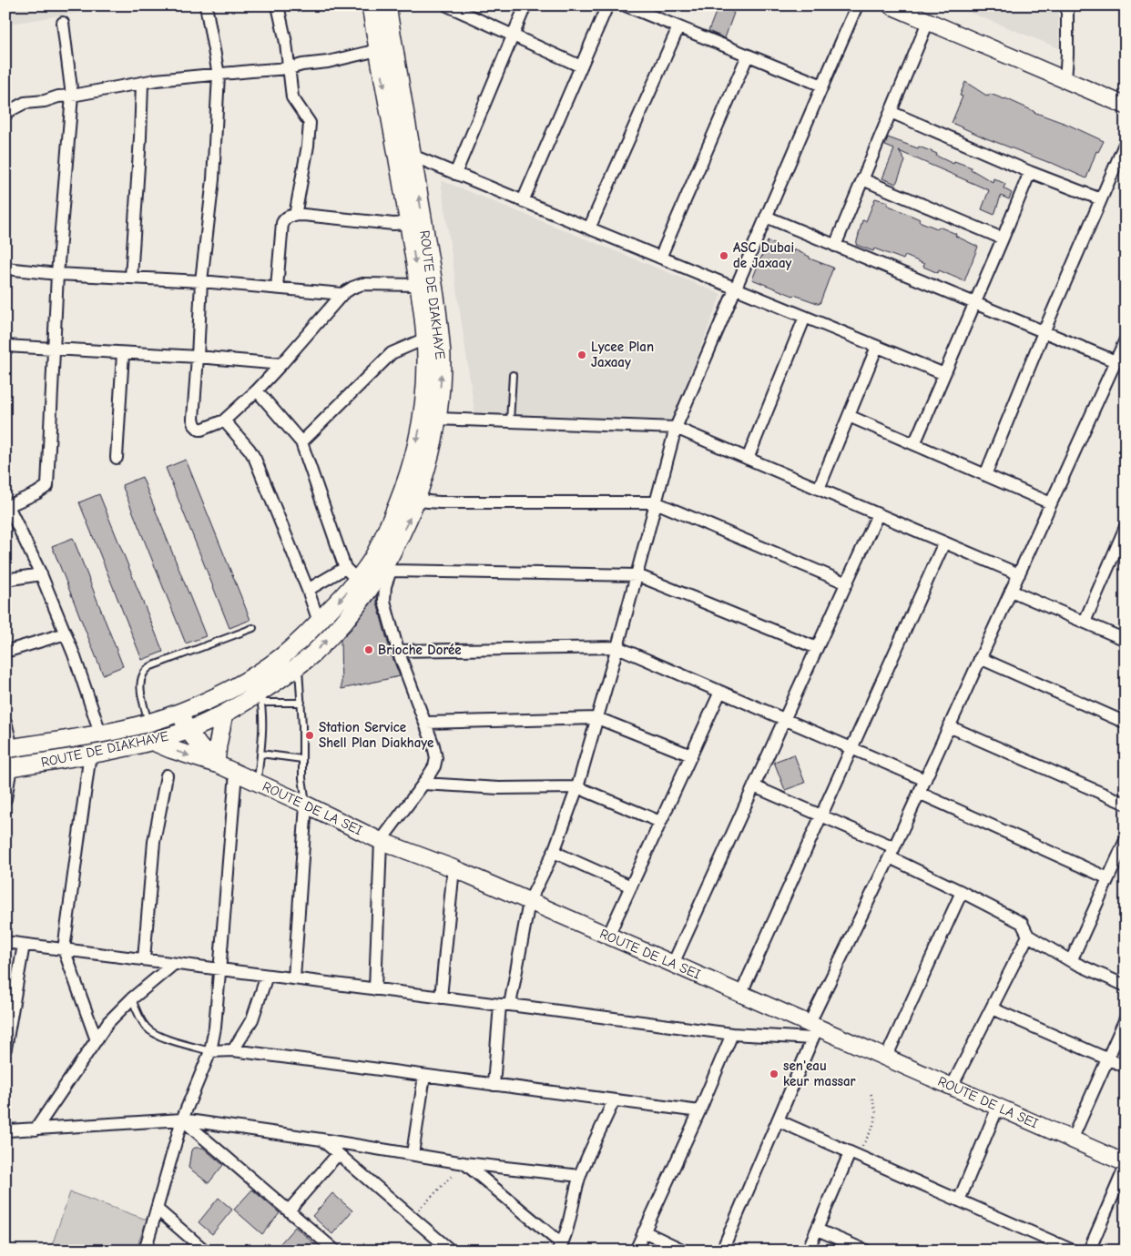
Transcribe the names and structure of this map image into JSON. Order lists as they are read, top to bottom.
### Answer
{
  "streets": {
    "main road": ["ROUTE DE DIAKHAYE"],
    "street": ["ROUTE DE LA SEI"]
  },
  "crossings": [
    ["ROUTE DE DIAKHAYE", "ROUTE DE LA SEI"]
  ],
  "places": [
    "ASC Dubai de Jaxaay",
    "Lycee Plan Jaxaay",
    "Brioche Dorée",
    "Station Service Shell Plan Diakhaye",
    "sen'eau keur massar"
  ]
}
